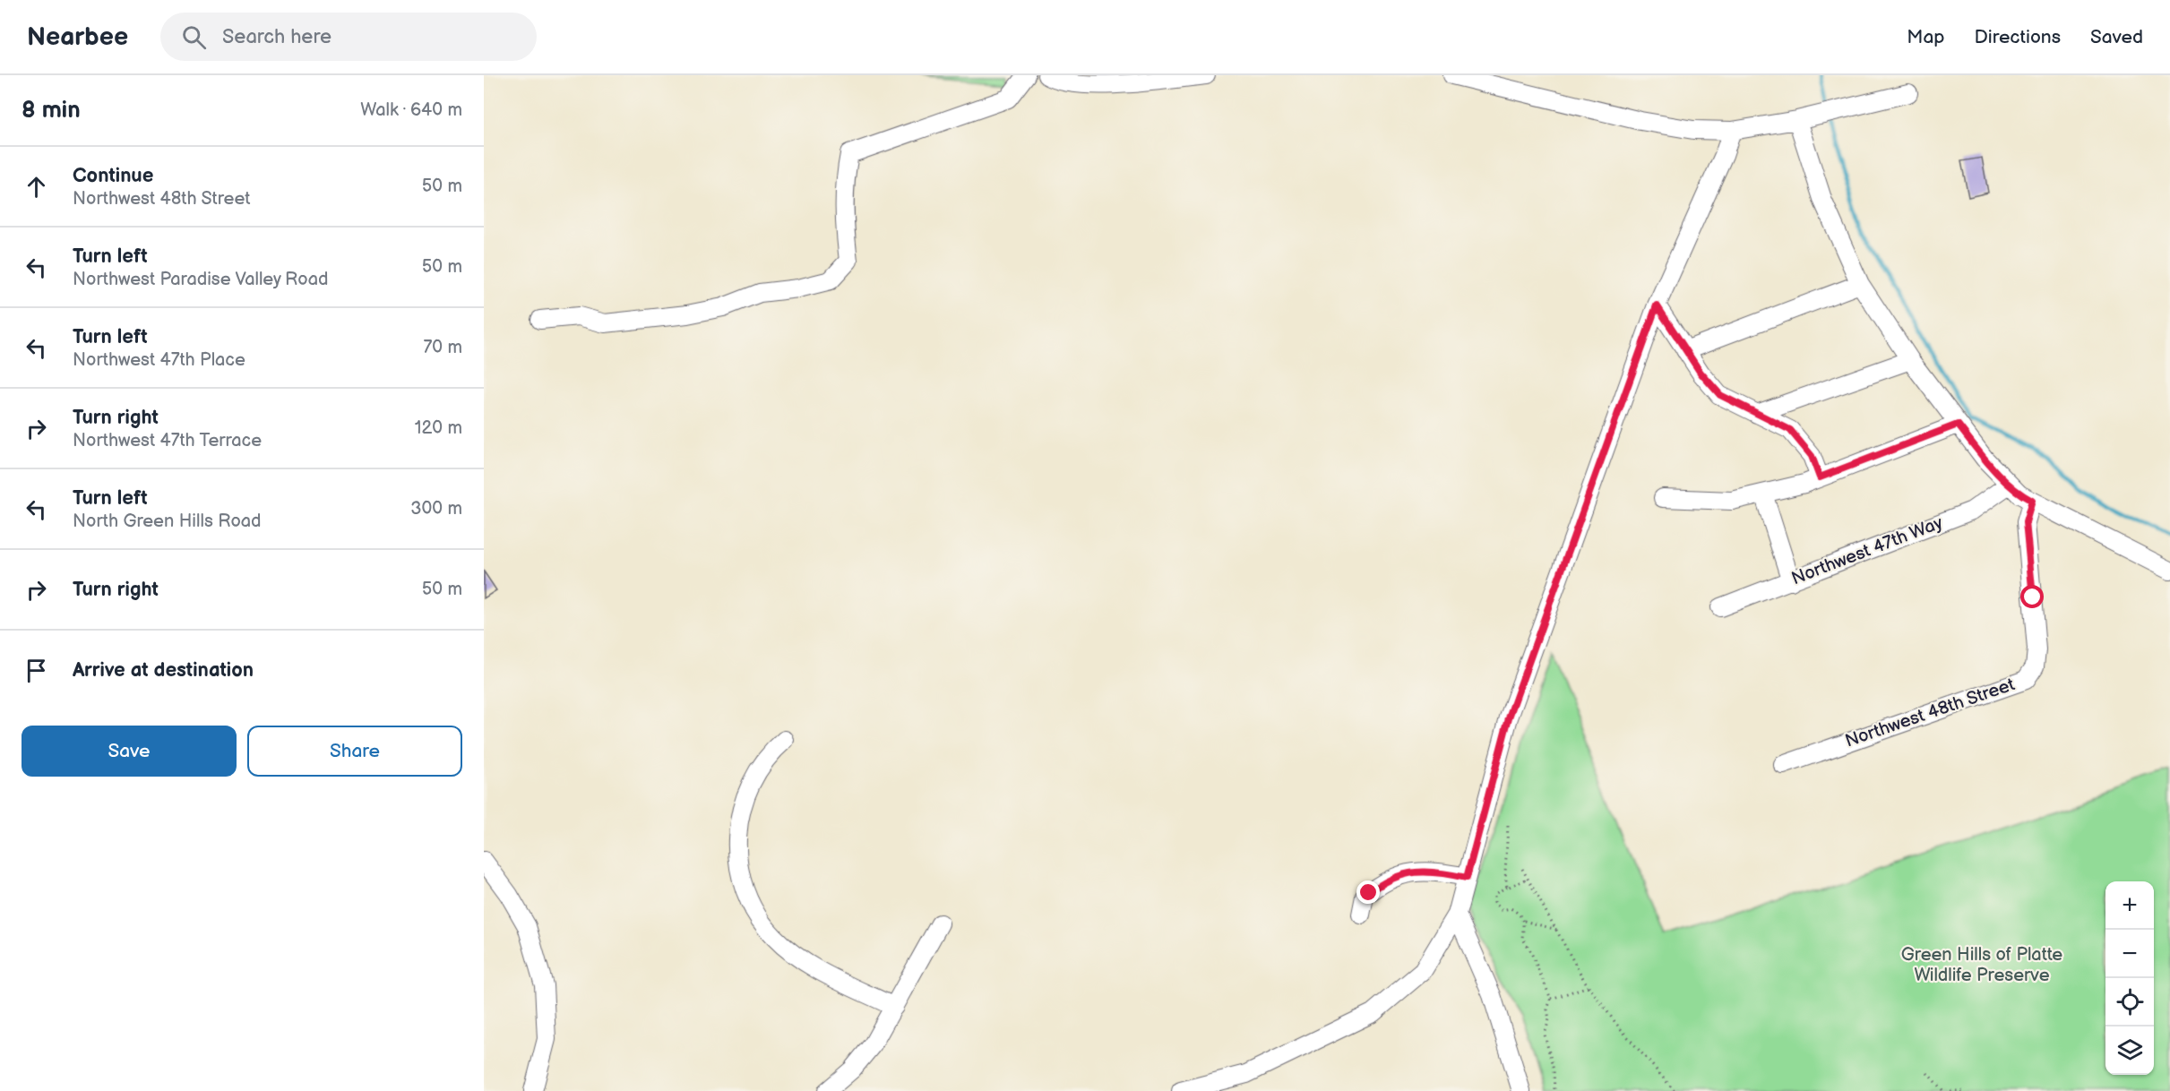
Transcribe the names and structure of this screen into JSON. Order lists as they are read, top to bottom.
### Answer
{
  "streets": {
    "street": ["Northwest 47th Way", "Northwest 48th Street"]
  },
  "parks": ["Green Hills of Platte Wildlife Preserve"],
  "page": {
    "header": "Nearbee",
    "search": "Search here",
    "nav": ["Map", "Directions", "Saved"],
    "heading": ["8 min", "Walk · 640 m"],
    "list": [
      ["Continue", "Northwest 48th Street", "50 m"],
      ["Turn left", "Northwest Paradise Valley Road", "50 m"],
      ["Turn left", "Northwest 47th Place", "70 m"],
      ["Turn right", "Northwest 47th Terrace", "120 m"],
      ["Turn left", "North Green Hills Road", "300 m"],
      ["Turn right", "50 m"],
      "Arrive at destination"
    ],
    "buttons": ["Save", "Share"],
    "map_buttons": ["+", "−"]
  }
}
